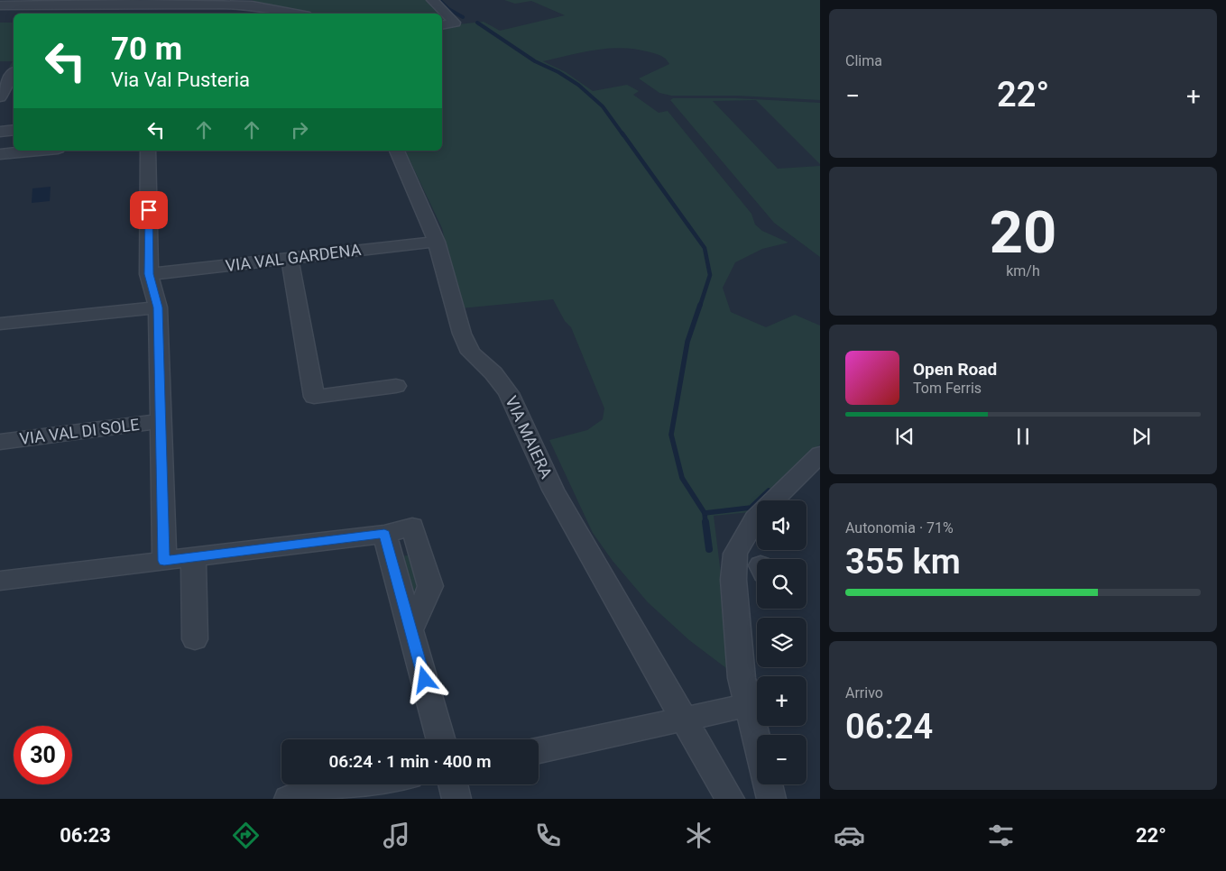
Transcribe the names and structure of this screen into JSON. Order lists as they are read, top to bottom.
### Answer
{
  "streets": {
    "street": ["VIA VAL GARDENA", "VIA VAL DI SOLE", "VIA MAIERA"]
  },
  "crossings": [
    ["VIA VAL GARDENA", "VIA MAIERA"]
  ],
  "page": {
    "tile": [
      "Clima",
      ["20", "km/h"],
      ["Autonomia · 71%", "355 km"],
      ["Arrivo", "06:24"]
    ],
    "turn": ["70 m", "Via Val Pusteria"],
    "heat": ["−", "22°", "+"],
    "song": ["Open Road", "Tom Ferris"],
    "map_buttons": ["+", "−"],
    "limit": "30",
    "trip": "06:24 · 1 min · 400 m",
    "tabs": ["06:23", "22°"]
  }
}
